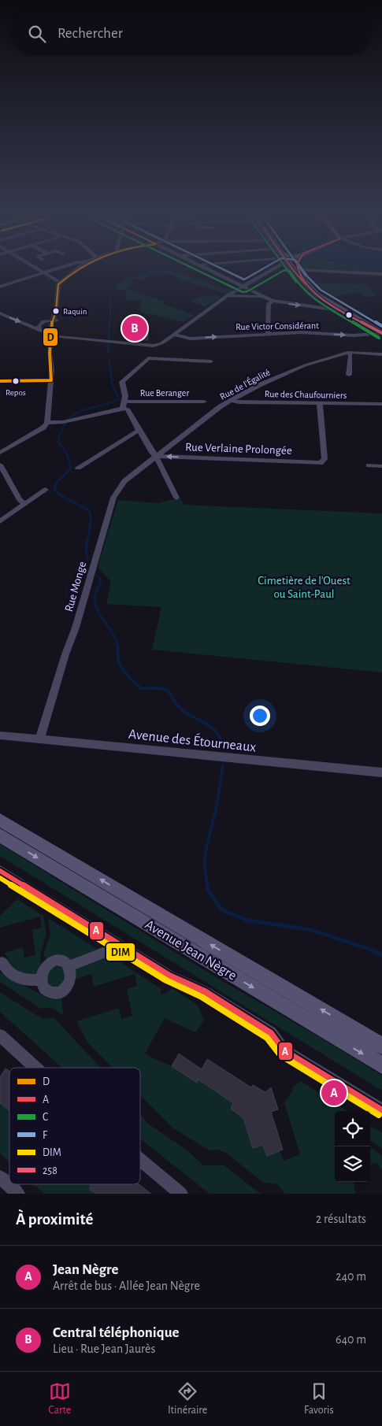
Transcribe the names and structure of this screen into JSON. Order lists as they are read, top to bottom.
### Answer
{
  "streets": {
    "main road": ["Avenue Jean Nègre"],
    "street": [
      "Rue Victor Considérant",
      "Rue de l'Égalité",
      "Rue Beranger",
      "Rue des Chaufourniers",
      "Rue Verlaine Prolongée",
      "Rue Monge",
      "Avenue des Étourneaux"
    ]
  },
  "crossings": [
    ["Rue de l'Égalité", "Rue des Chaufourniers"],
    ["Rue de l'Égalité", "Rue Verlaine Prolongée"],
    ["Rue de l'Égalité", "Rue Monge"],
    ["Rue des Chaufourniers", "Rue Verlaine Prolongée"],
    ["Rue Verlaine Prolongée", "Rue Monge"],
    ["Rue Monge", "Avenue des Étourneaux"]
  ],
  "parks": ["Cimetière de l’Ouest ou Saint-Paul"],
  "places": ["Raquin", "Repos"],
  "lines": [
    "transit line D",
    "transit line C",
    "transit line F",
    "transit line 258",
    "transit line A",
    "transit line DIM"
  ],
  "legend": [
    "D",
    "A",
    "C",
    "F",
    "DIM",
    "258"
  ],
  "page": {
    "search": "Rechercher",
    "pins": ["B", "A"],
    "heading": ["À proximité", "2 résultats"],
    "list": [
      {
        "mark": "A",
        "name": "Jean Nègre",
        "note": "Arrêt de bus · Allée Jean Nègre",
        "value": "240 m"
      },
      {
        "mark": "B",
        "name": "Central téléphonique",
        "note": "Lieu · Rue Jean Jaurès",
        "value": "640 m"
      }
    ],
    "nav": ["Carte", "Itinéraire", "Favoris"]
  }
}
